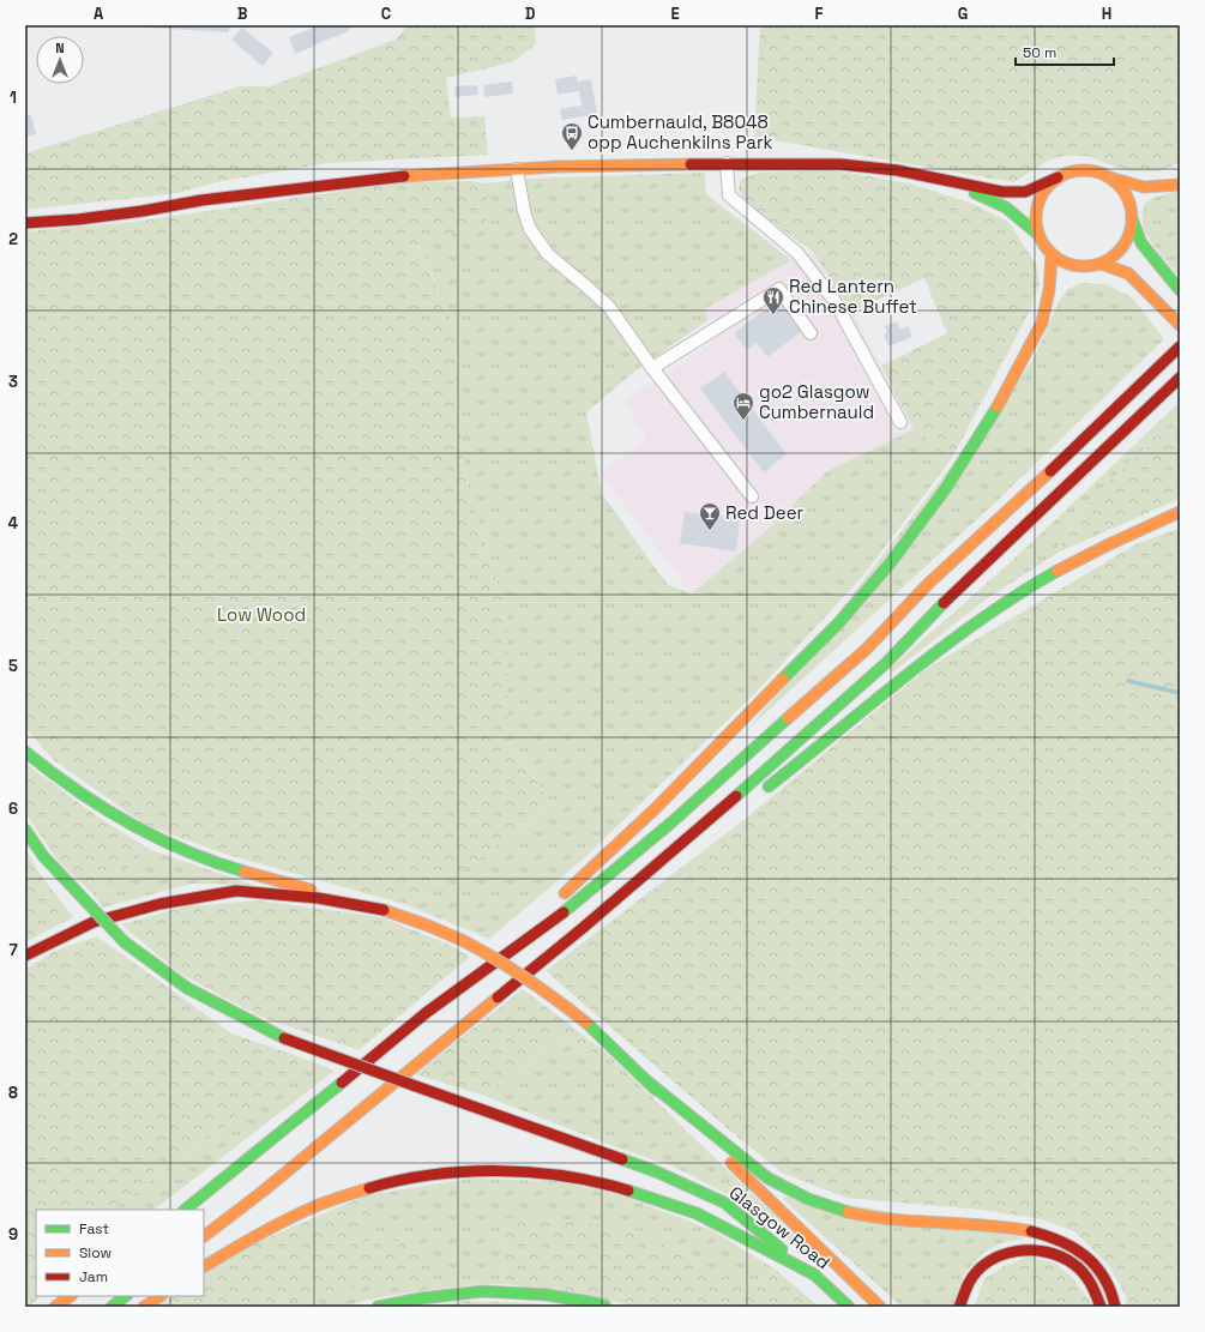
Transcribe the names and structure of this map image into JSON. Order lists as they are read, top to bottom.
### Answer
{
  "streets": {
    "main road": ["Glasgow Road"]
  },
  "parks": ["Low Wood"],
  "places": {
    "bus stop": ["Cumbernauld, B8048 opp Auchenkilns Park"],
    "restaurant": ["Red Lantern Chinese Buffet"],
    "hotel": ["go2 Glasgow Cumbernauld"],
    "bar": ["Red Deer"]
  },
  "legend": ["Fast", "Slow", "Jam"],
  "scale_bar": "50 m",
  "north": "top",
  "grid": {
    "columns": [
      "A",
      "B",
      "C",
      "D",
      "E",
      "F",
      "G",
      "H"
    ],
    "rows": [
      "1",
      "2",
      "3",
      "4",
      "5",
      "6",
      "7",
      "8",
      "9"
    ]
  }
}
